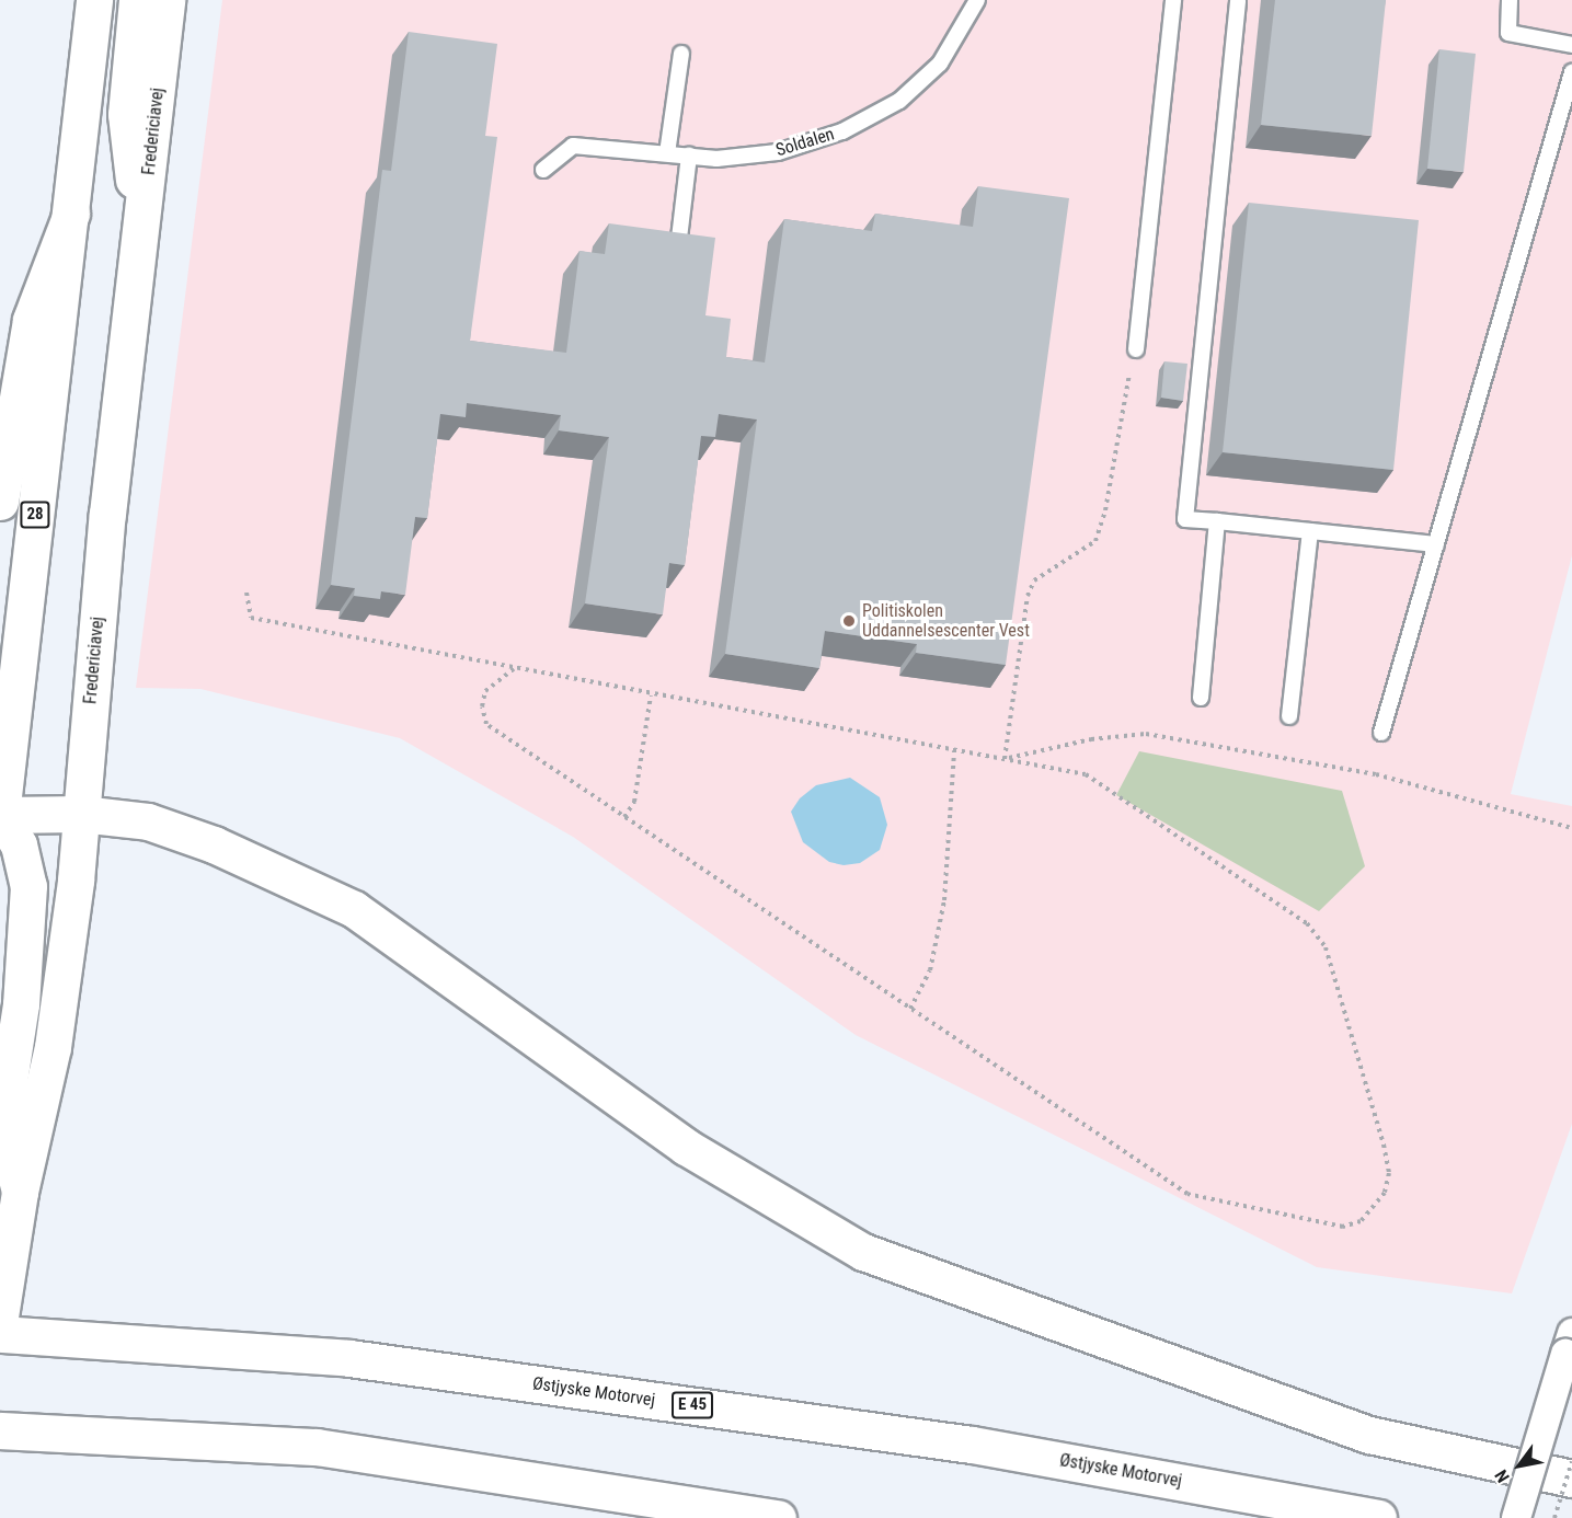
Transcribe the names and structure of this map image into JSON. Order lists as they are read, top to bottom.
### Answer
{
  "streets": {
    "main road": [
      "Fredericiavej",
      "28",
      "Østjyske Motorvej",
      "E 45"
    ],
    "lane": ["Soldalen"]
  },
  "places": ["Politiskolen Uddannelsescenter Vest"],
  "north": "bottom left"
}
